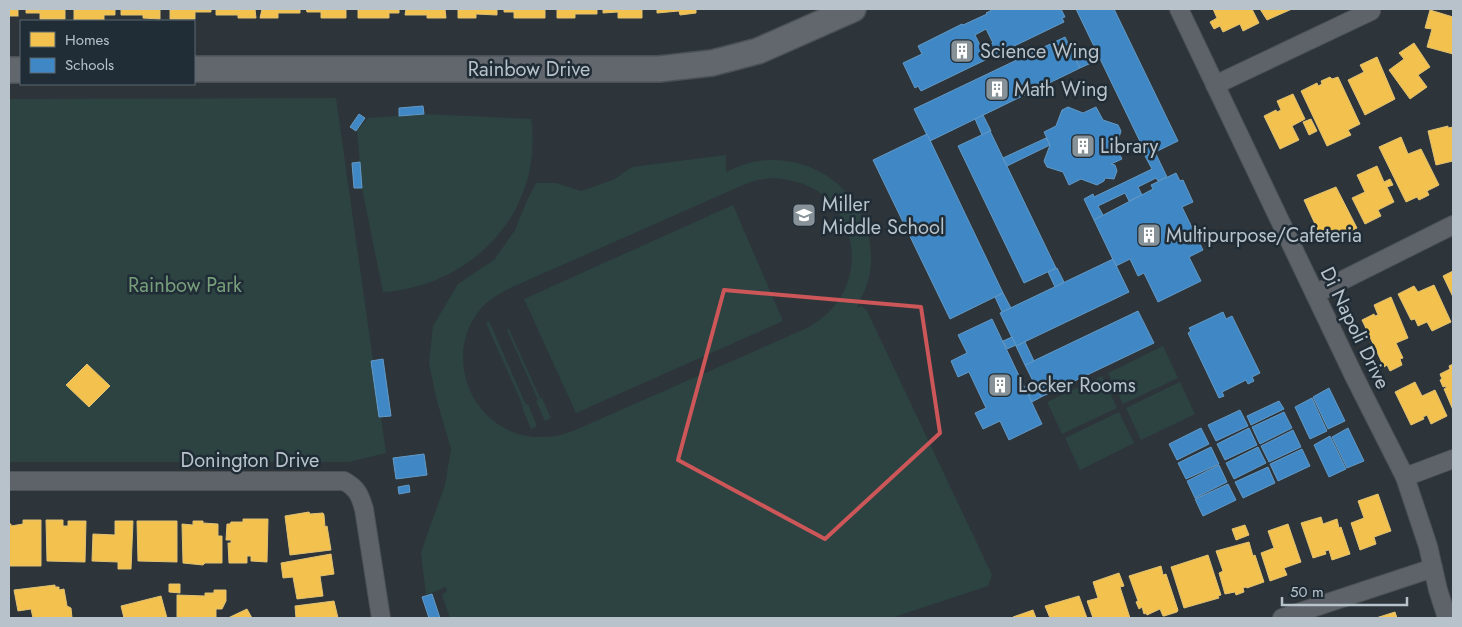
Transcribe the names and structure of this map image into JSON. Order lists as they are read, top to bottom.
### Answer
{
  "streets": {
    "street": ["Rainbow Drive", "Di Napoli Drive", "Donington Drive"]
  },
  "parks": ["Rainbow Park"],
  "places": {
    "building": [
      "Science Wing",
      "Math Wing",
      "Library",
      "Multipurpose/Cafeteria",
      "Locker Rooms"
    ],
    "school or university": ["Miller Middle School"]
  },
  "legend": ["Homes", "Schools"],
  "scale_bar": "50 m"
}
